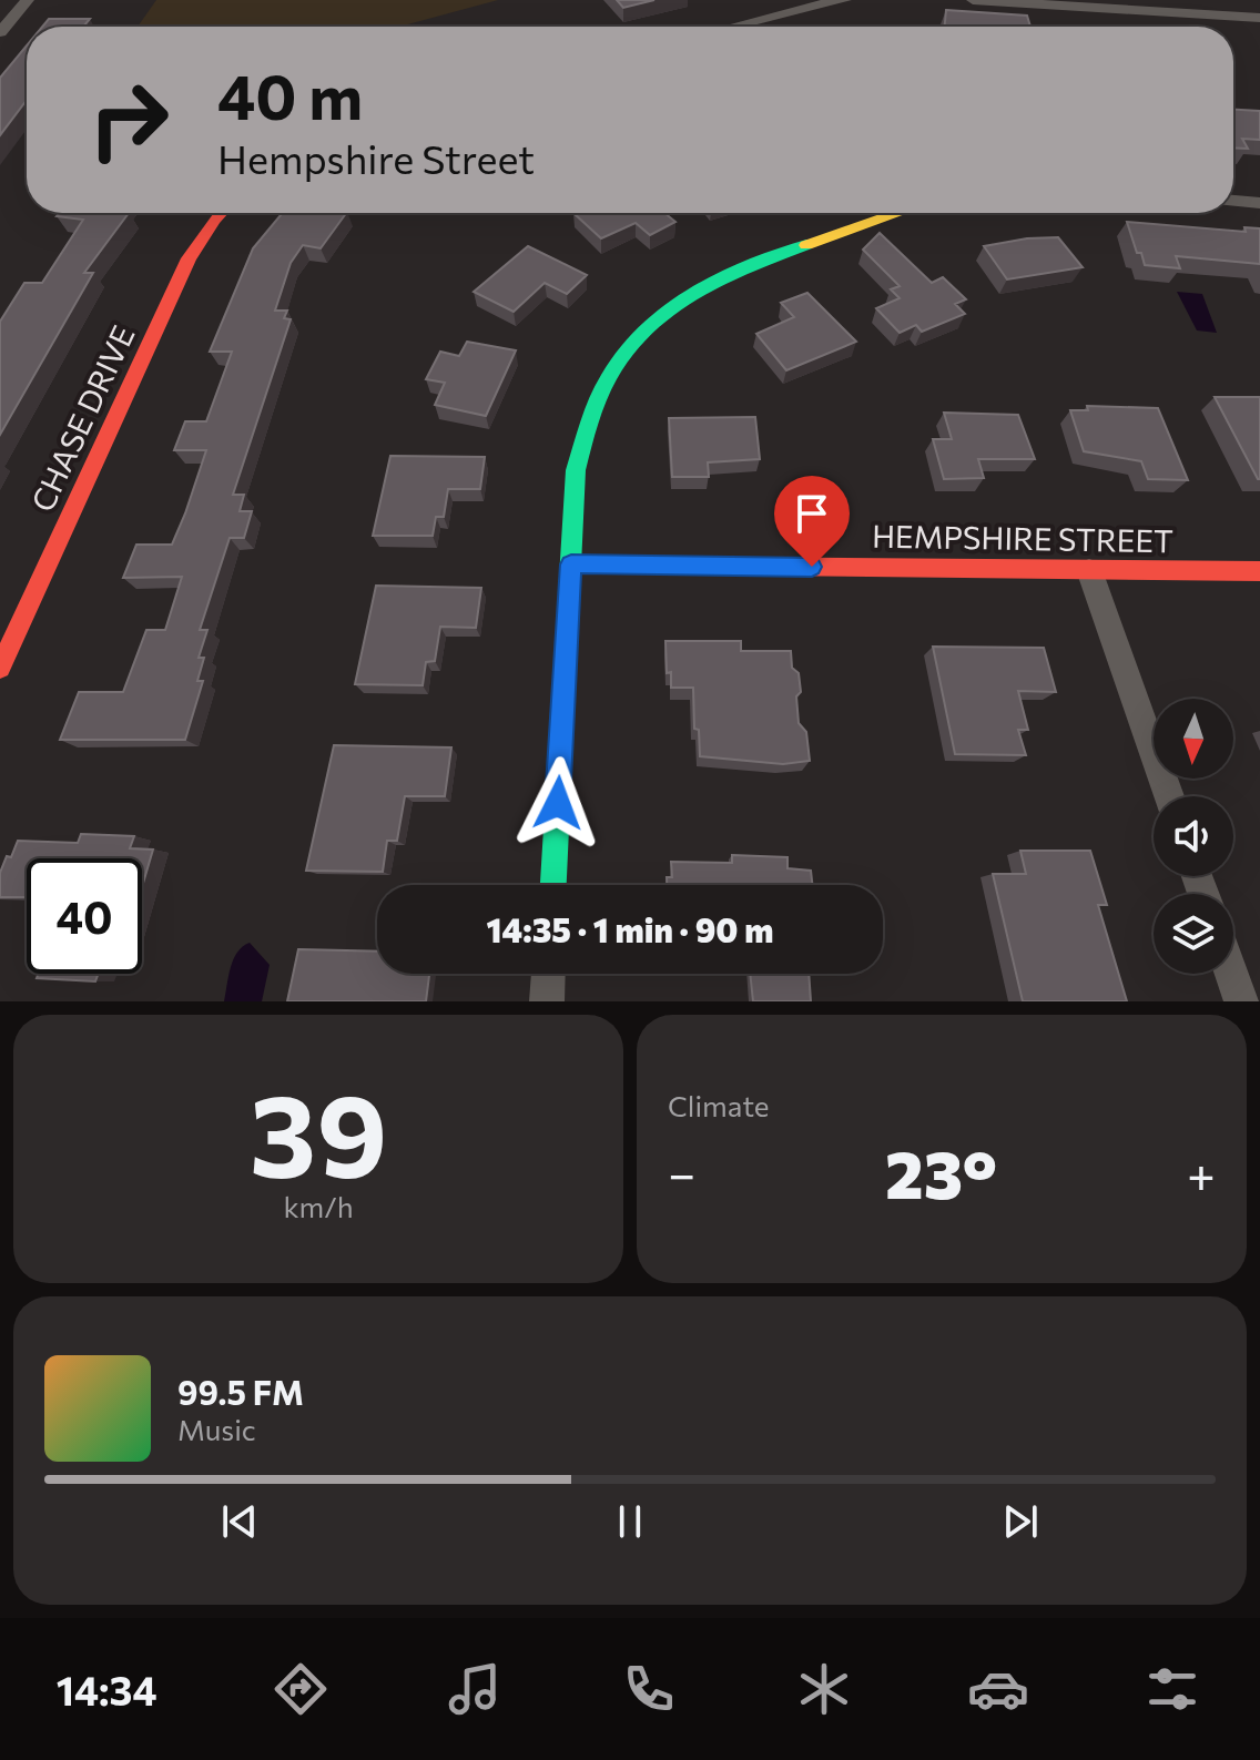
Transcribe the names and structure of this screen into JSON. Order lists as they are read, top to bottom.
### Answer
{
  "streets": {
    "street": ["CHASE DRIVE", "HEMPSHIRE STREET"]
  },
  "north": "bottom",
  "page": {
    "turn": ["40 m", "Hempshire Street"],
    "limit": "40",
    "trip": "14:35 · 1 min · 90 m",
    "tile": [
      ["39", "km/h"],
      "Climate"
    ],
    "heat": ["−", "23°", "+"],
    "song": ["99.5 FM", "Music"],
    "tabs": "14:34"
  }
}
